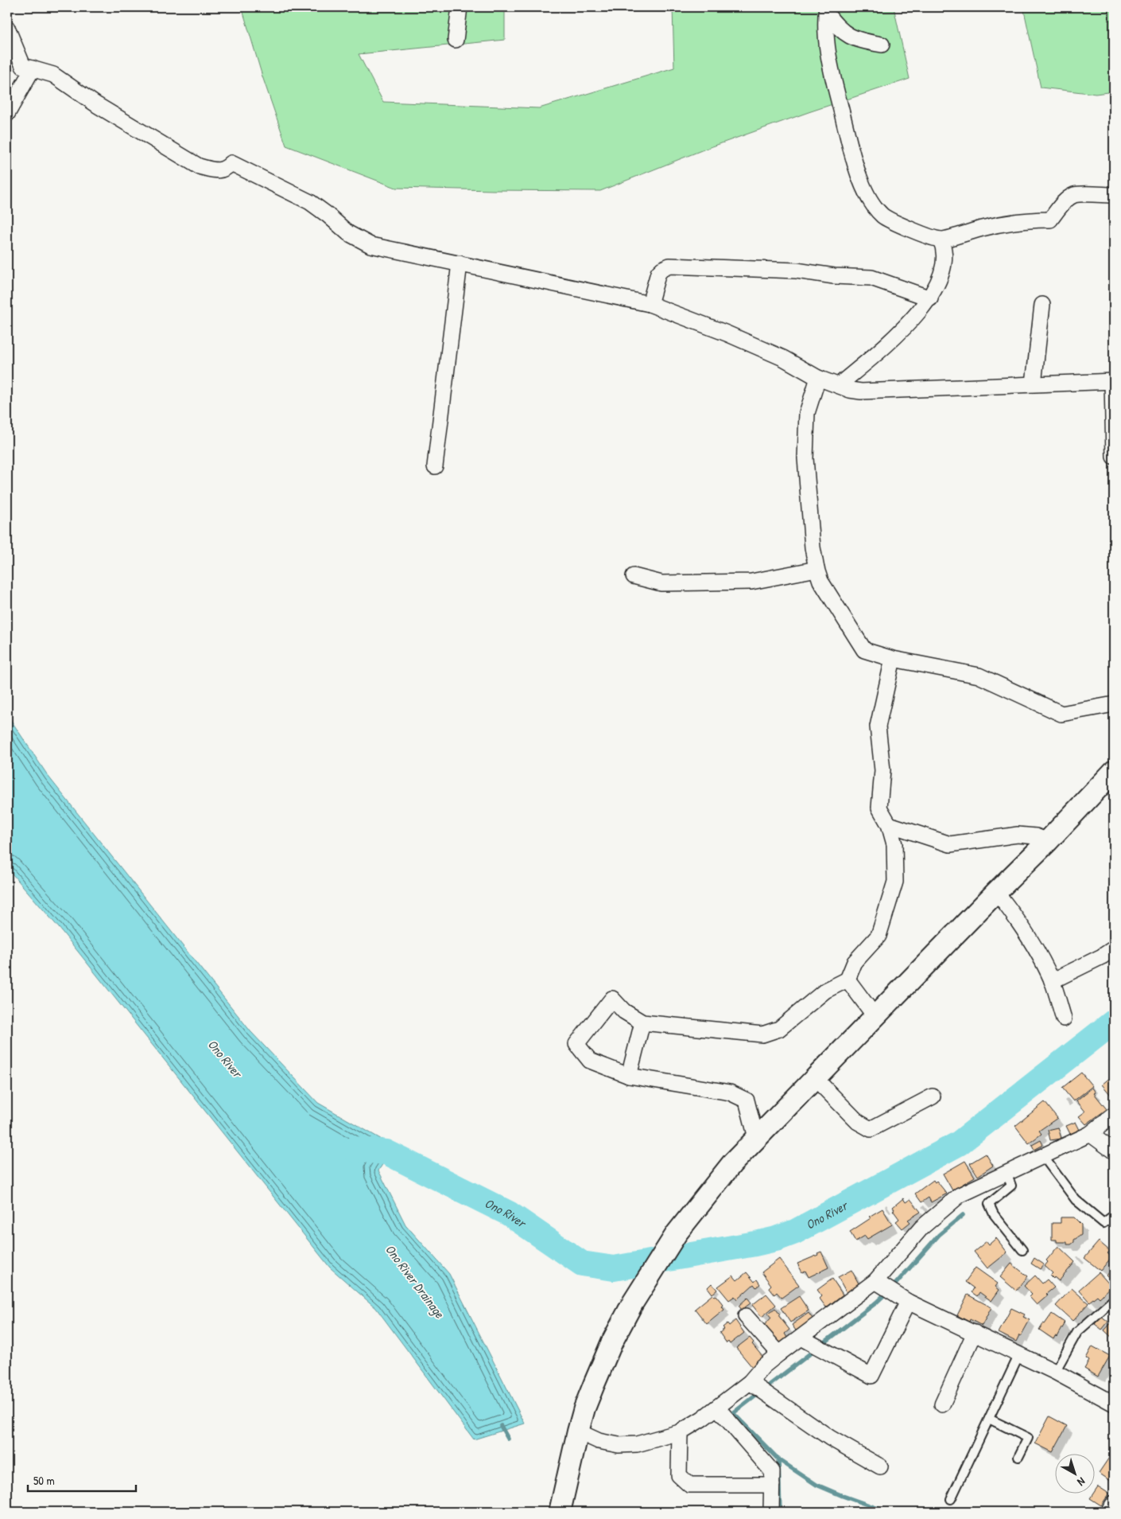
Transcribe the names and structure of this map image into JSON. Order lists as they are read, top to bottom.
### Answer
{
  "water": ["Ono River", "Ono River Drainage"],
  "scale_bar": "50 m",
  "north": "bottom right"
}
